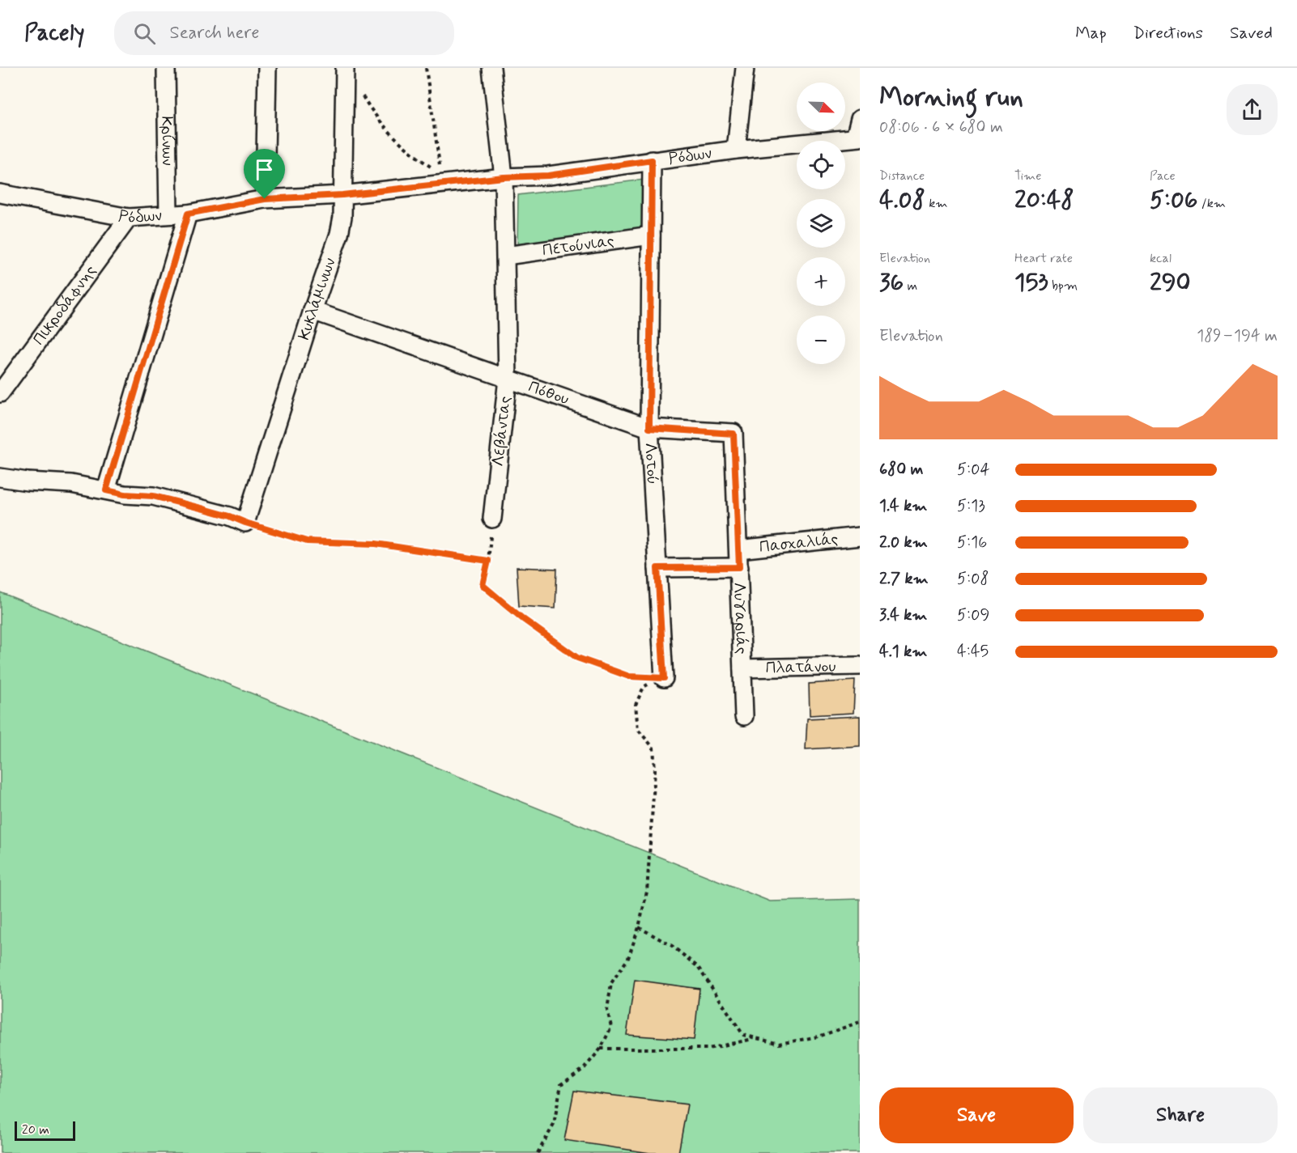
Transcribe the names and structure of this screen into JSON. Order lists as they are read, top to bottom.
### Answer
{
  "streets": {
    "street": [
      "Κρίνων",
      "Ρόδων",
      "Πετούνιας",
      "Κυκλάμινων",
      "Πικροδάφνης",
      "Πόθου",
      "Λεβάντας",
      "Λοτού",
      "Πασχαλιάς",
      "Λυγαριάς",
      "Πλατάνου"
    ]
  },
  "crossings": [
    ["Κρίνων", "Ρόδων"],
    ["Ρόδων", "Κυκλάμινων"],
    ["Ρόδων", "Πικροδάφνης"],
    ["Ρόδων", "Λεβάντας"],
    ["Ρόδων", "Λοτού"],
    ["Πετούνιας", "Λεβάντας"],
    ["Πετούνιας", "Λοτού"],
    ["Κυκλάμινων", "Πόθου"],
    ["Πόθου", "Λεβάντας"],
    ["Πόθου", "Λοτού"],
    ["Πόθου", "Λυγαριάς"],
    ["Πασχαλιάς", "Λυγαριάς"],
    ["Λυγαριάς", "Πλατάνου"]
  ],
  "scale_bar": "20 m",
  "north": "bottom right",
  "page": {
    "header": "Pacely",
    "search": "Search here",
    "nav": ["Map", "Directions", "Saved"],
    "heading": ["Morning run", "08:06 · 6 × 680 m"],
    "map_buttons": ["+", "−"],
    "stats": [
      ["Distance", "4.08 km"],
      ["Time", "20:48"],
      ["Pace", "5:06 /km"],
      ["Elevation", "36 m"],
      ["Heart rate", "153 bpm"],
      ["kcal", "290"]
    ],
    "chart": ["Elevation", "189–194 m"],
    "list": [
      {
        "name": "680 m",
        "note": "5:04"
      },
      {
        "name": "1.4 km",
        "note": "5:13"
      },
      {
        "name": "2.0 km",
        "note": "5:16"
      },
      {
        "name": "2.7 km",
        "note": "5:08"
      },
      {
        "name": "3.4 km",
        "note": "5:09"
      },
      {
        "name": "4.1 km",
        "note": "4:45"
      }
    ],
    "buttons": ["Save", "Share"],
    "scale": "20 m"
  }
}
